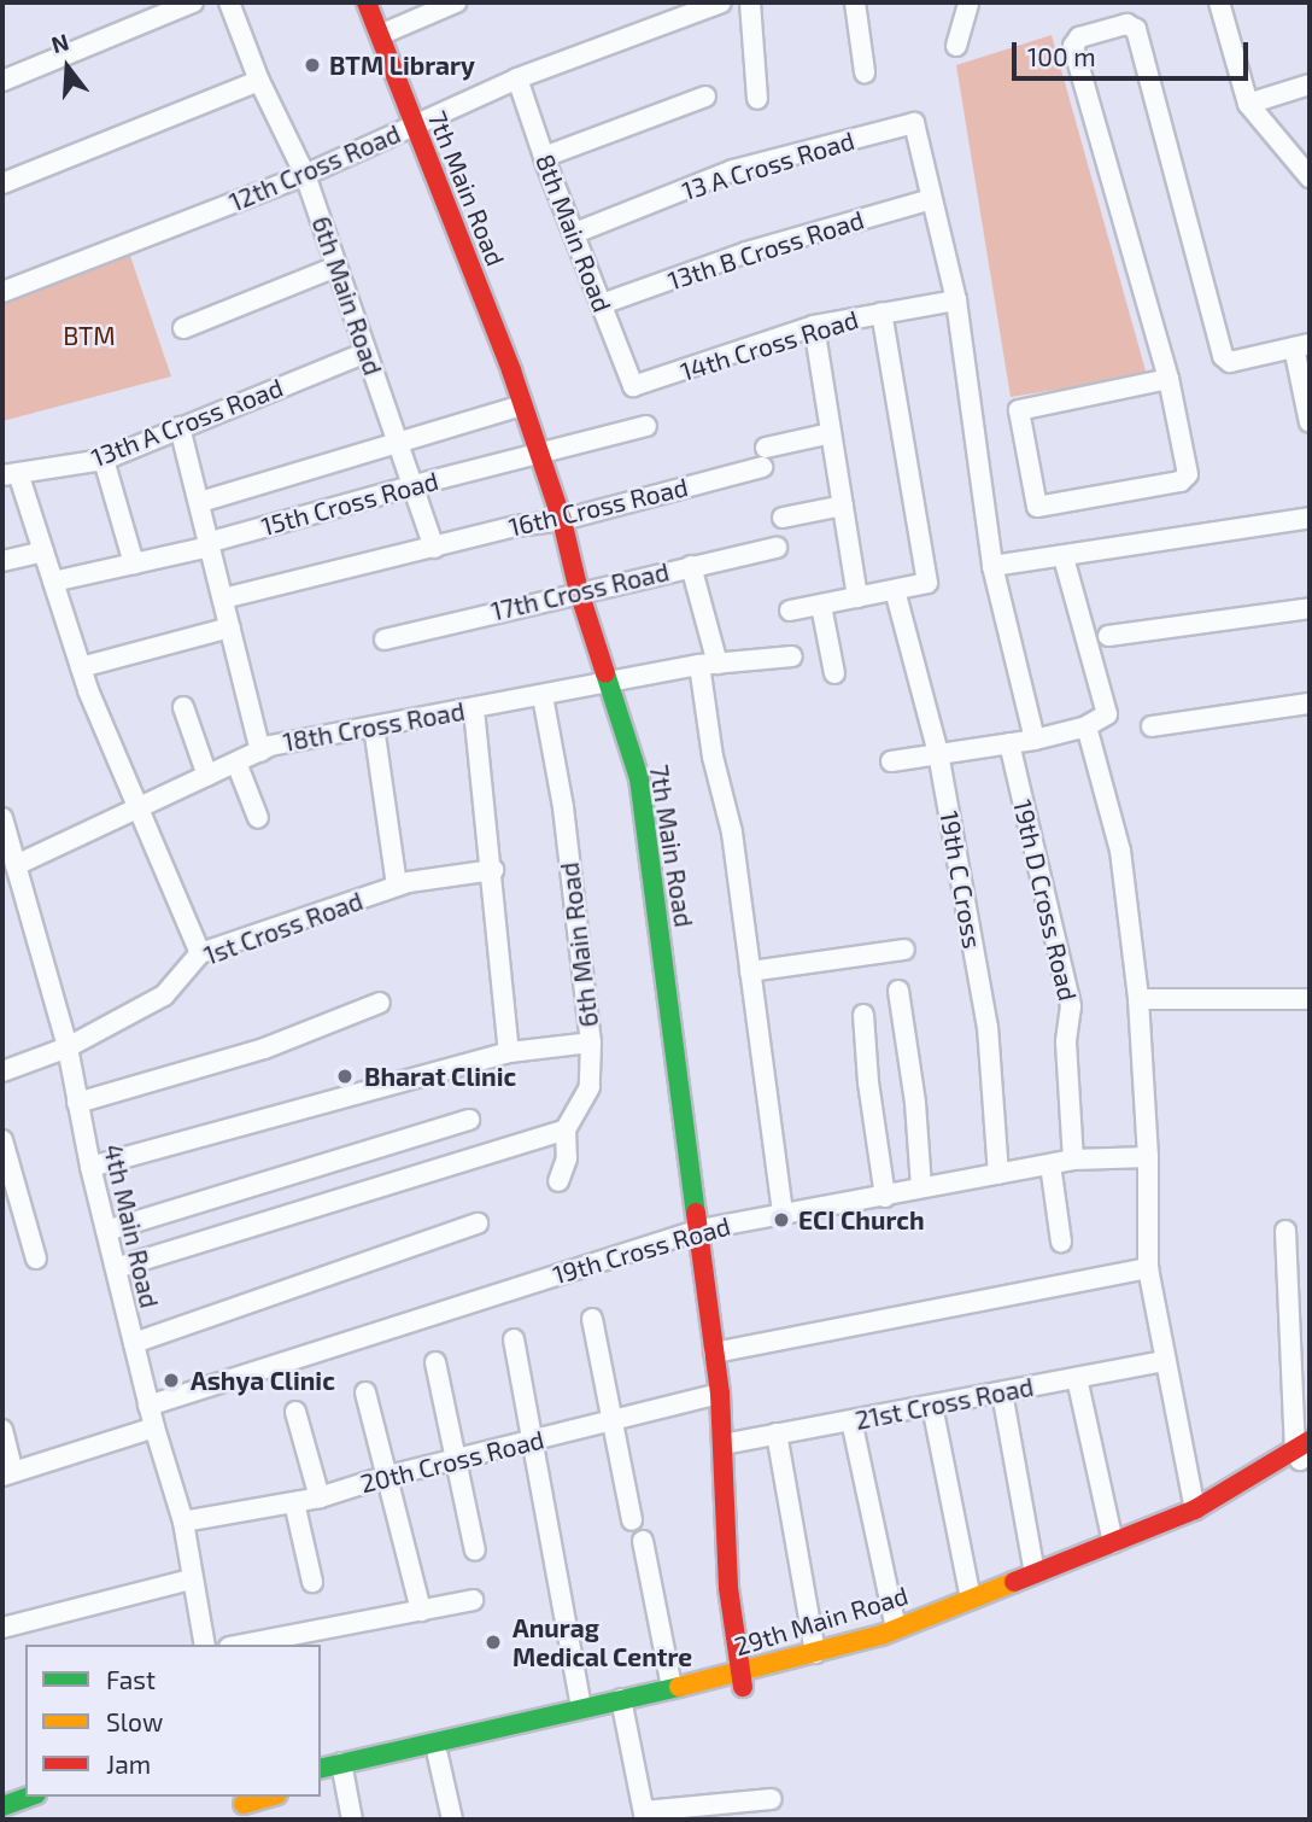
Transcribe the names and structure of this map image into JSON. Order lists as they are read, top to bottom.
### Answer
{
  "streets": {
    "main road": ["7th Main Road", "29th Main Road"],
    "street": [
      "13 A Cross Road",
      "12th Cross Road",
      "8th Main Road",
      "13th B Cross Road",
      "6th Main Road",
      "14th Cross Road",
      "13th A Cross Road",
      "15th Cross Road",
      "16th Cross Road",
      "17th Cross Road",
      "18th Cross Road",
      "19th C Cross",
      "19th D Cross Road",
      "1st Cross Road",
      "4th Main Road",
      "19th Cross Road",
      "21st Cross Road",
      "20th Cross Road"
    ]
  },
  "crossings": [
    ["13 A Cross Road", "8th Main Road"],
    ["13 A Cross Road", "13th B Cross Road"],
    ["12th Cross Road", "7th Main Road"],
    ["12th Cross Road", "8th Main Road"],
    ["12th Cross Road", "6th Main Road"],
    ["7th Main Road", "15th Cross Road"],
    ["7th Main Road", "16th Cross Road"],
    ["7th Main Road", "17th Cross Road"],
    ["7th Main Road", "18th Cross Road"],
    ["7th Main Road", "19th Cross Road"],
    ["7th Main Road", "21st Cross Road"],
    ["7th Main Road", "20th Cross Road"],
    ["7th Main Road", "29th Main Road"],
    ["8th Main Road", "13th B Cross Road"],
    ["8th Main Road", "14th Cross Road"],
    ["6th Main Road", "13th A Cross Road"],
    ["6th Main Road", "15th Cross Road"],
    ["6th Main Road", "16th Cross Road"],
    ["6th Main Road", "18th Cross Road"],
    ["18th Cross Road", "4th Main Road"],
    ["19th C Cross", "19th Cross Road"],
    ["19th D Cross Road", "19th Cross Road"],
    ["1st Cross Road", "4th Main Road"],
    ["4th Main Road", "19th Cross Road"],
    ["4th Main Road", "20th Cross Road"]
  ],
  "parks": ["BTM"],
  "places": [
    "BTM Library",
    "Bharat Clinic",
    "ECI Church",
    "Ashya Clinic",
    "Anurag Medical Centre"
  ],
  "legend": ["Fast", "Slow", "Jam"],
  "scale_bar": "100 m",
  "north": "top"
}
